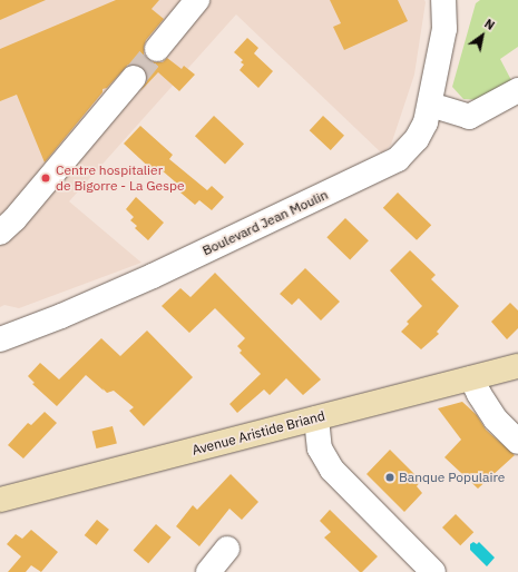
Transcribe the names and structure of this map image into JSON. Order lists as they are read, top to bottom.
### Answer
{
  "streets": {
    "main road": ["Avenue Aristide Briand"],
    "street": ["Boulevard Jean Moulin"]
  },
  "places": ["Centre hospitalier de Bigorre - La Gespe", "Banque Populaire"],
  "north": "top right"
}
